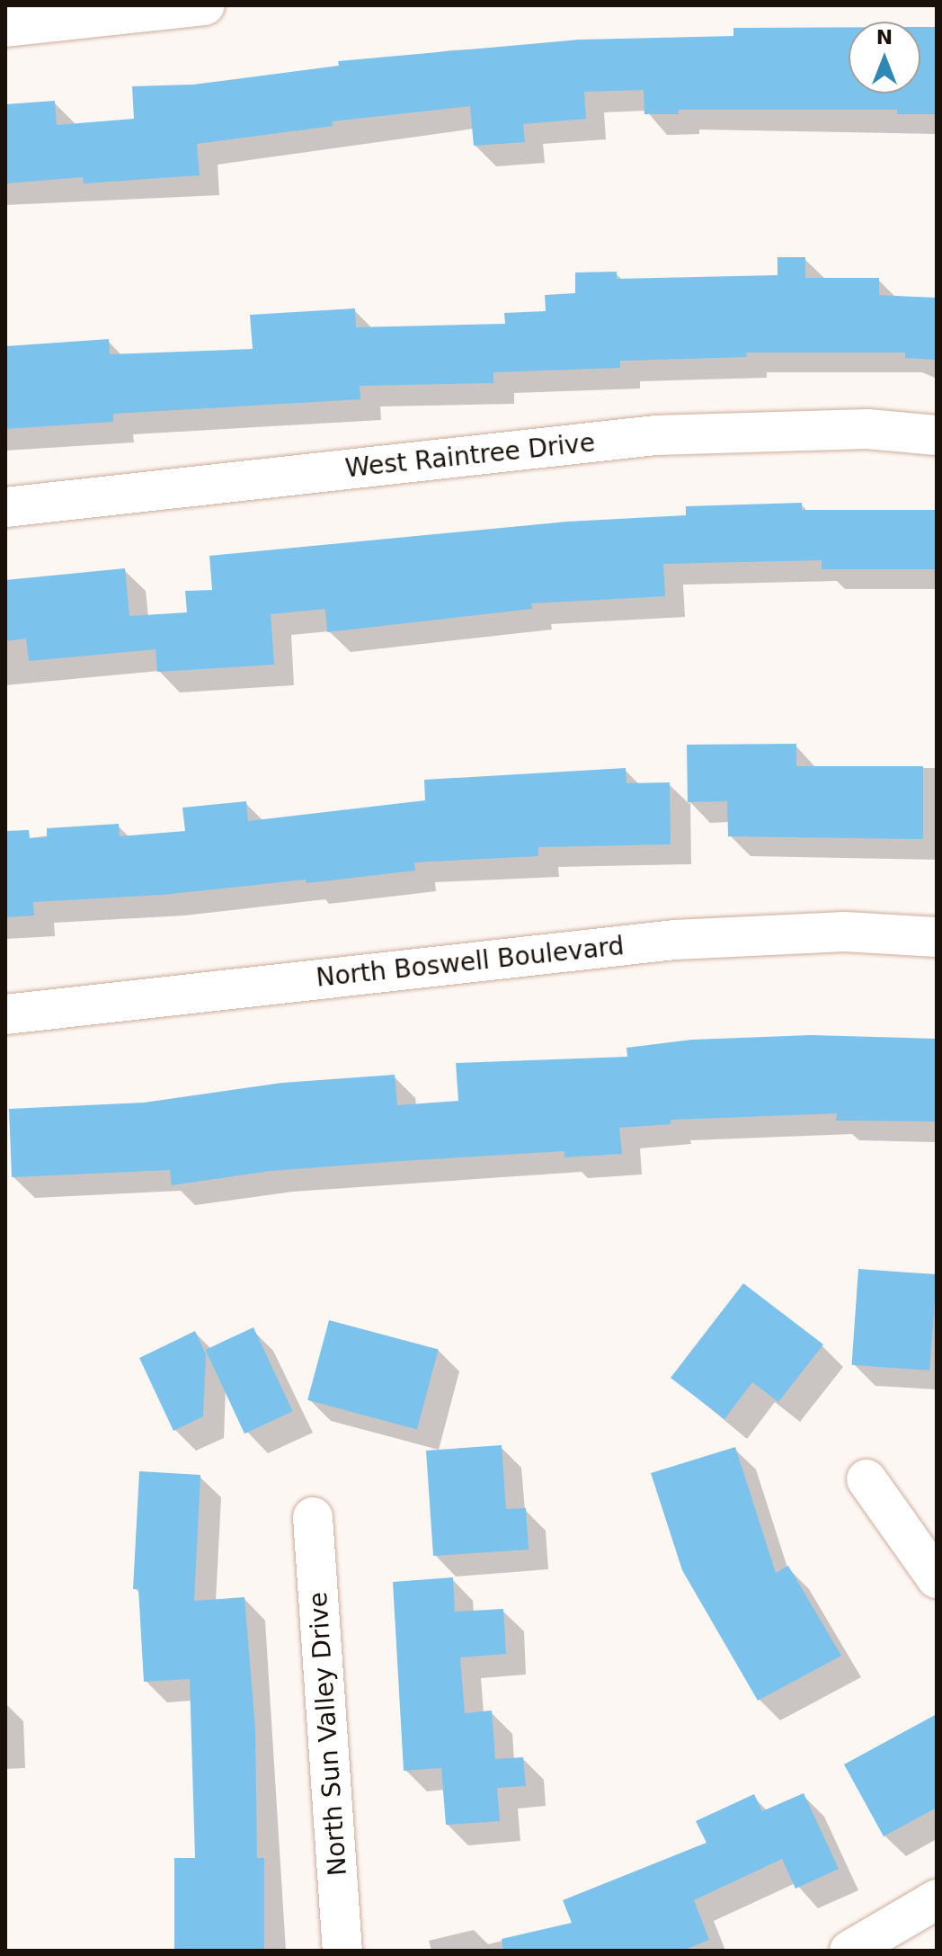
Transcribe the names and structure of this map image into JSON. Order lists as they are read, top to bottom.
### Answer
{
  "streets": {
    "street": ["West Raintree Drive", "North Boswell Boulevard", "North Sun Valley Drive"]
  },
  "north": "top"
}
